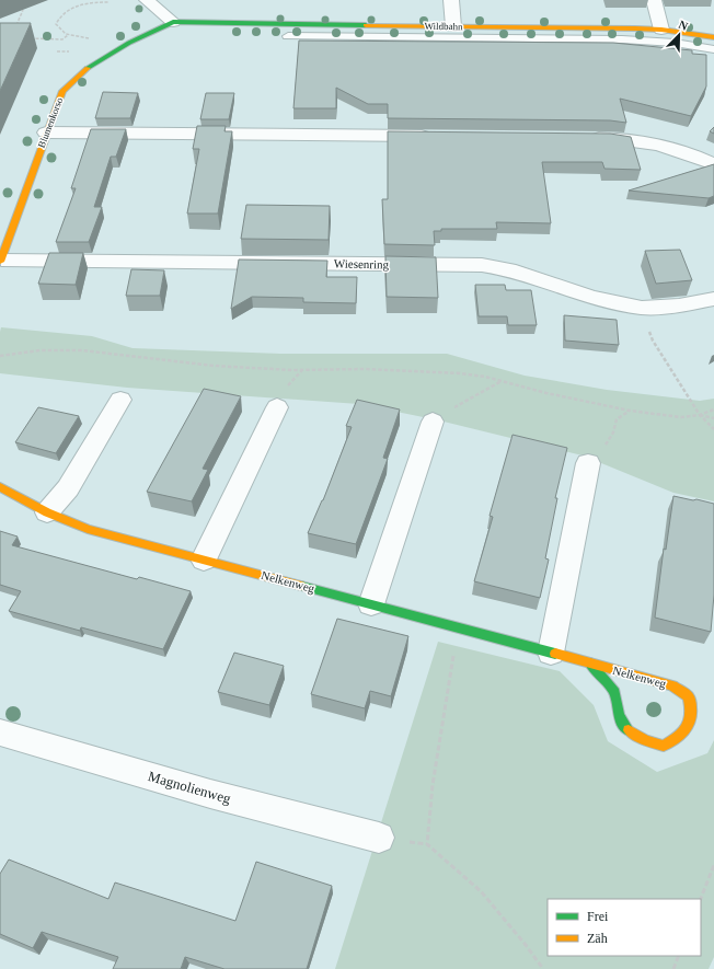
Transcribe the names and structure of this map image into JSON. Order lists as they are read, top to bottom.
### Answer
{
  "streets": {
    "street": [
      "Wildbahn",
      "Blumenkorso",
      "Wiesenring",
      "Nelkenweg",
      "Magnolienweg"
    ]
  },
  "crossings": [
    ["Wildbahn", "Blumenkorso"],
    ["Blumenkorso", "Wiesenring"]
  ],
  "legend": ["Frei", "Zäh"],
  "north": "top right"
}
